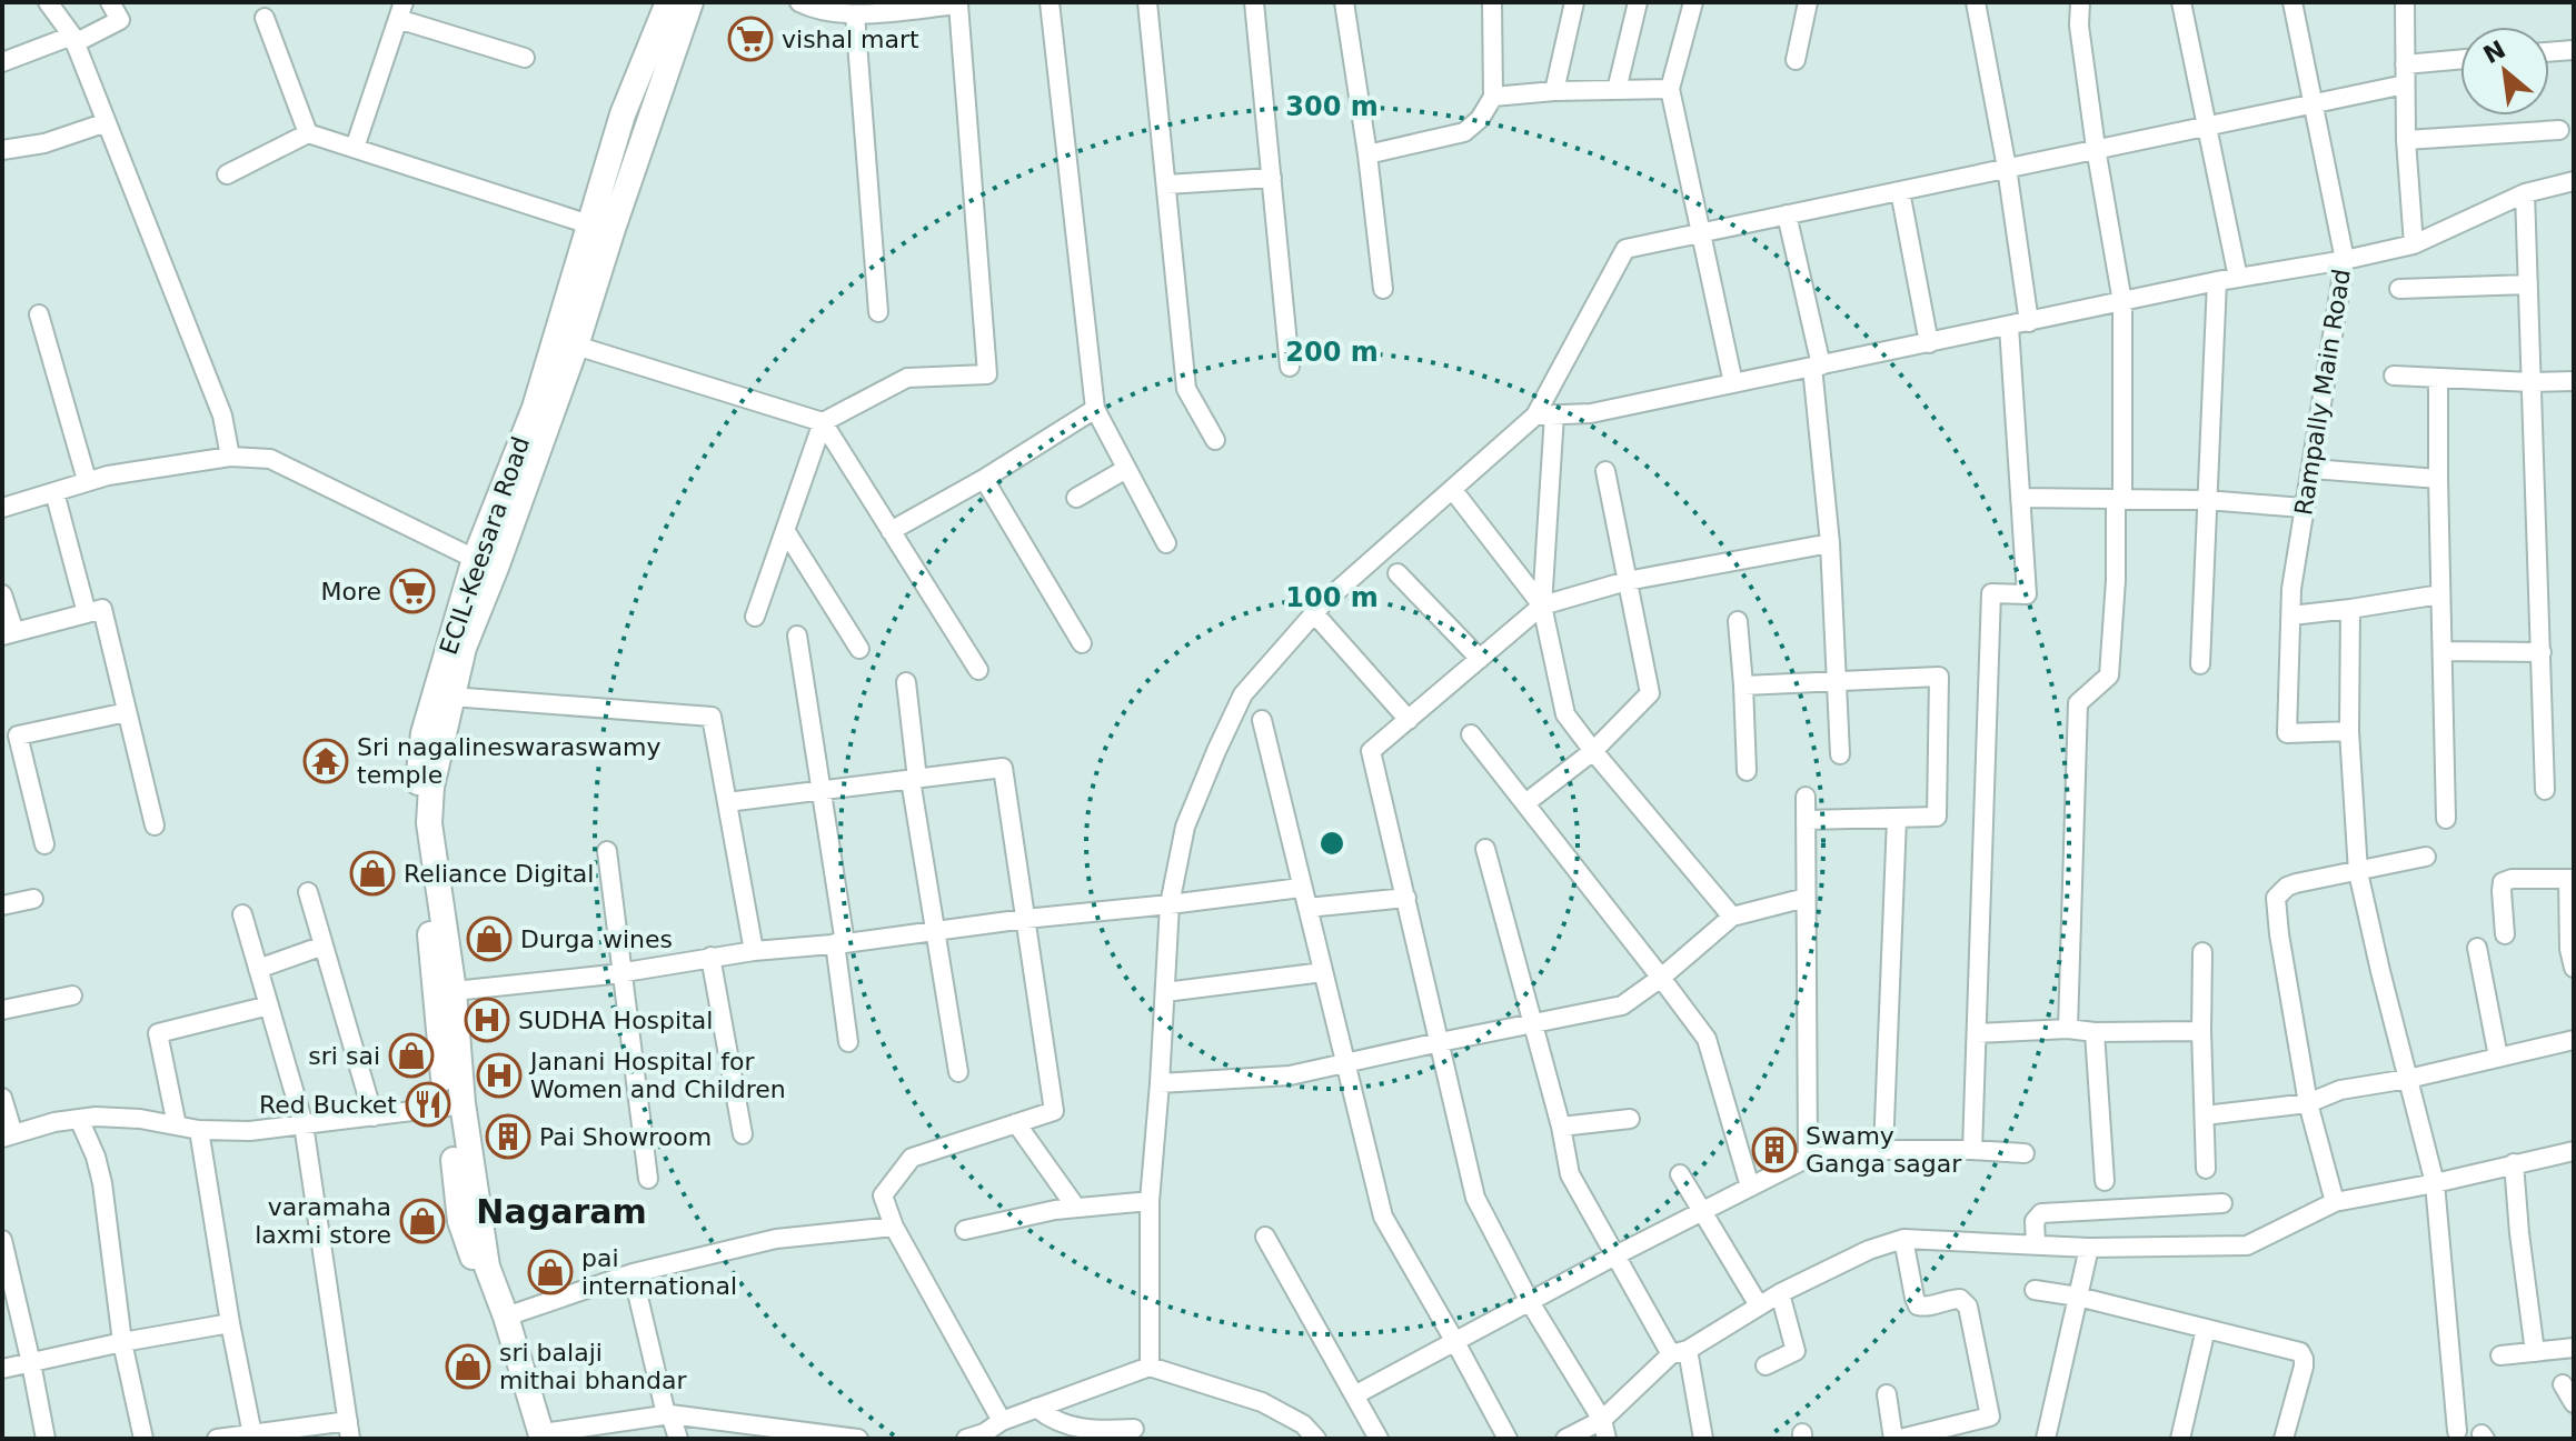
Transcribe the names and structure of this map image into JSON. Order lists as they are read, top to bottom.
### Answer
{
  "streets": {
    "main road": ["ECIL-Keesara Road"],
    "street": ["Rampally Main Road"]
  },
  "districts": ["Nagaram"],
  "places": {
    "supermarket": ["vishal mart", "More"],
    "temple": ["Sri nagalineswaraswamy temple"],
    "shop": [
      "Reliance Digital",
      "Durga wines",
      "sri sai",
      "varamaha laxmi store",
      "pai international",
      "sri balaji mithai bhandar"
    ],
    "hospital": ["SUDHA Hospital", "Janani Hospital for Women and Children"],
    "restaurant": ["Red Bucket"],
    "building": ["Pai Showroom", "Swamy Ganga sagar"]
  },
  "north": "top left",
  "rings": ["300 m", "200 m", "100 m"]
}
